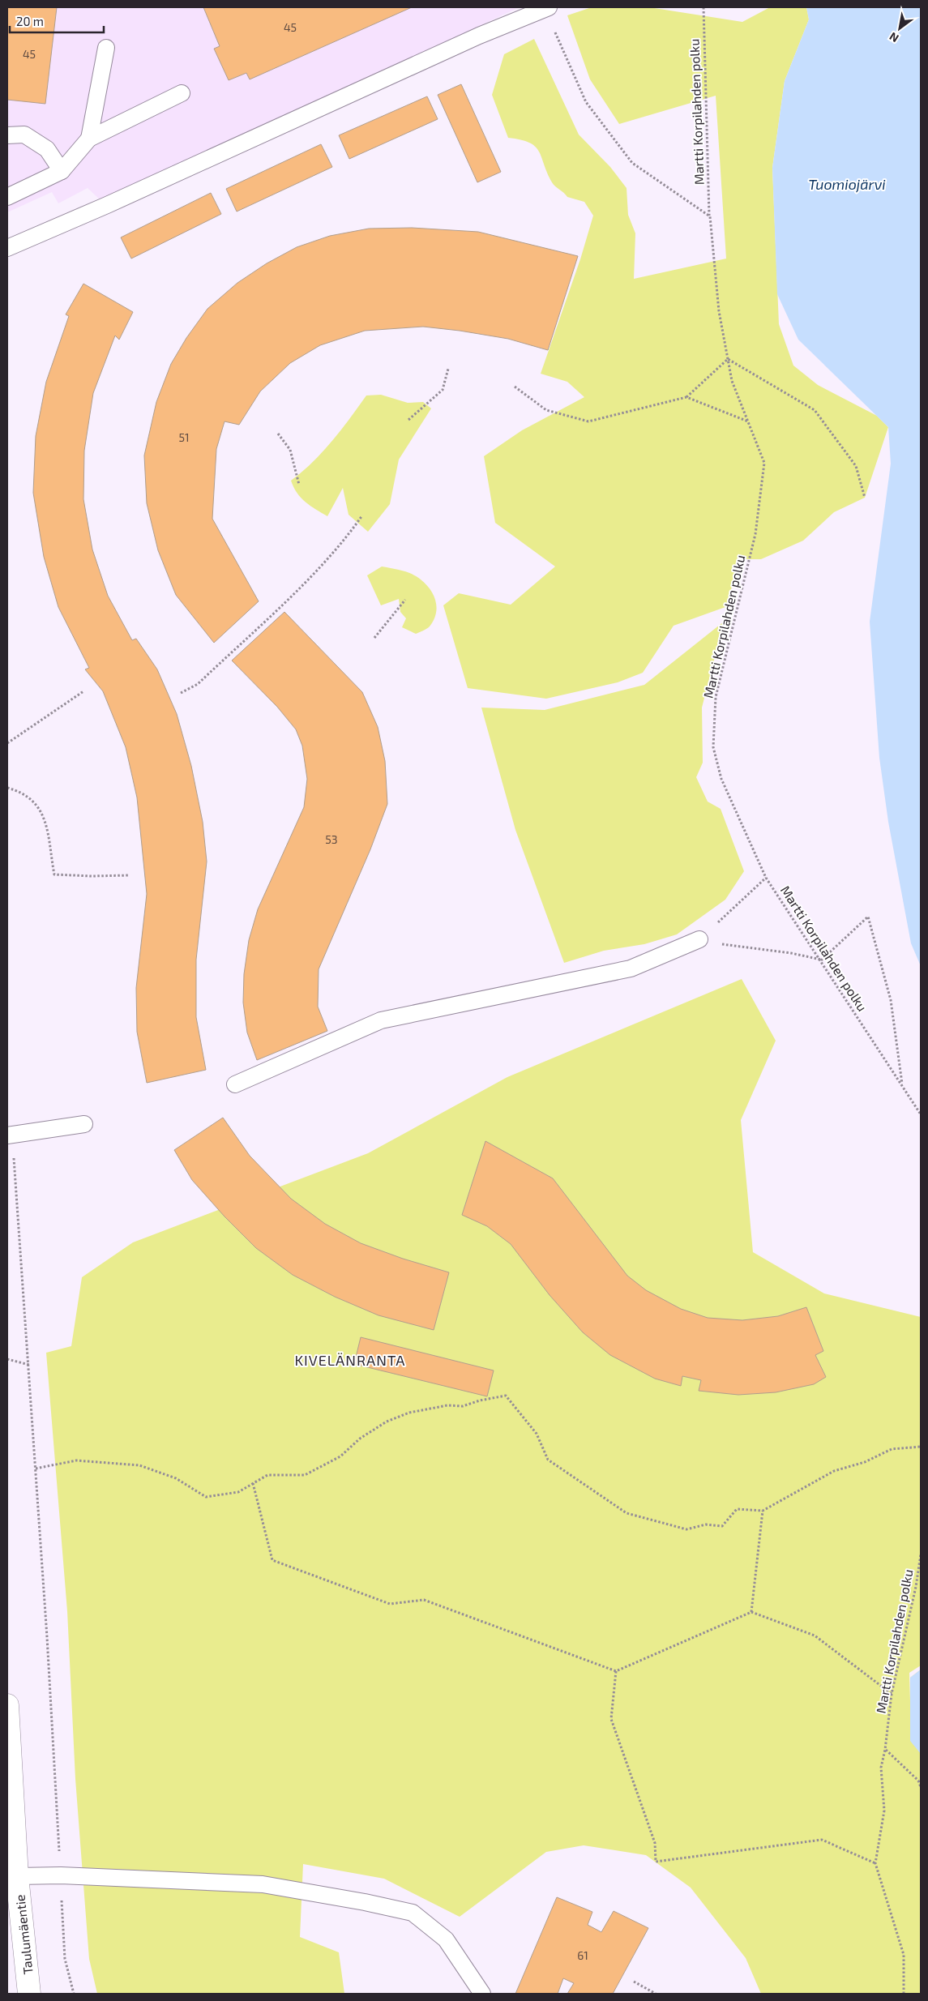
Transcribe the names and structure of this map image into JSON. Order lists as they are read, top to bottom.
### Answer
{
  "streets": {
    "main road": ["Taulumäentie"],
    "path": ["Martti Korpilahden polku"]
  },
  "districts": ["KIVELÄNRANTA"],
  "water": ["Tuomiojärvi"],
  "house_numbers": [
    "45",
    "45",
    "51",
    "53",
    "61"
  ],
  "scale_bar": "20 m",
  "north": "bottom left"
}
